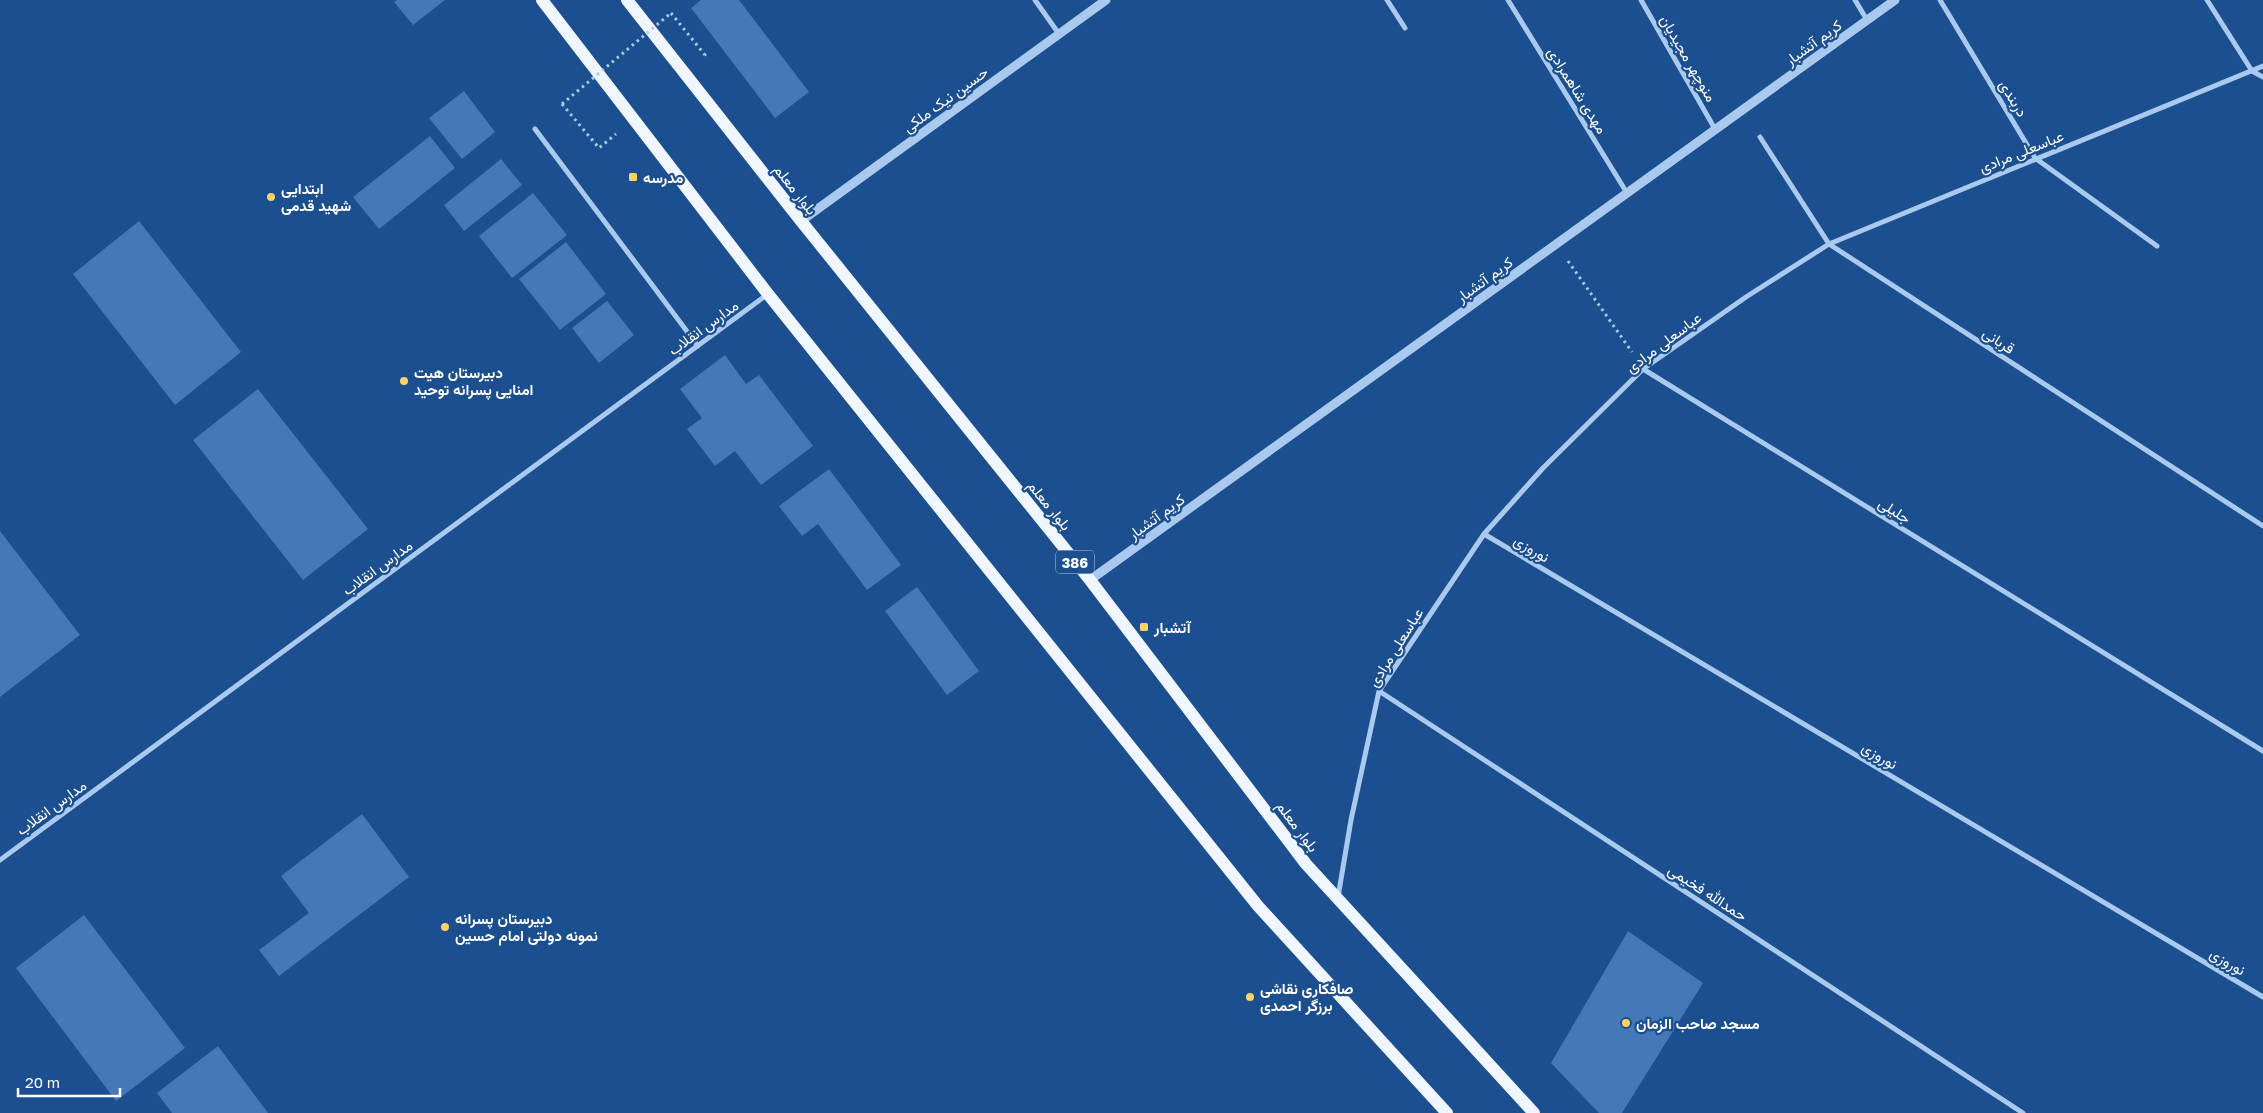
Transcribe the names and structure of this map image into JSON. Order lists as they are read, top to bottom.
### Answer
{
  "streets": {
    "main road": ["بلوار معلم", "386"],
    "street": [
      "کریم آتشبار",
      "منوچهر مجیدیان",
      "مهدی شاهمرادی",
      "دربندی",
      "حسین نیک ملکی",
      "عباسعلی مرادی",
      "مدارس انقلاب",
      "قربانی",
      "جلیلی",
      "نوروزی",
      "حمدالله فخیمی"
    ]
  },
  "crossings": [
    ["کریم آتشبار", "منوچهر مجیدیان"],
    ["کریم آتشبار", "مهدی شاهمرادی"],
    ["کریم آتشبار", "بلوار معلم"],
    ["دربندی", "عباسعلی مرادی"],
    ["حسین نیک ملکی", "بلوار معلم"],
    ["عباسعلی مرادی", "بلوار معلم"],
    ["عباسعلی مرادی", "قربانی"],
    ["عباسعلی مرادی", "جلیلی"],
    ["عباسعلی مرادی", "نوروزی"],
    ["عباسعلی مرادی", "حمدالله فخیمی"]
  ],
  "places": {
    "transit": ["مدرسه", "آتشبار"],
    "other": [
      "ابتدایی شهید قدمی",
      "دبیرستان هیت امنایی پسرانه توحید",
      "دبیرستان پسرانه نمونه دولتی امام حسین",
      "صافکاری نقاشی برزگر احمدی",
      "مسجد صاحب الزمان"
    ]
  },
  "scale_bar": "20 m"
}
